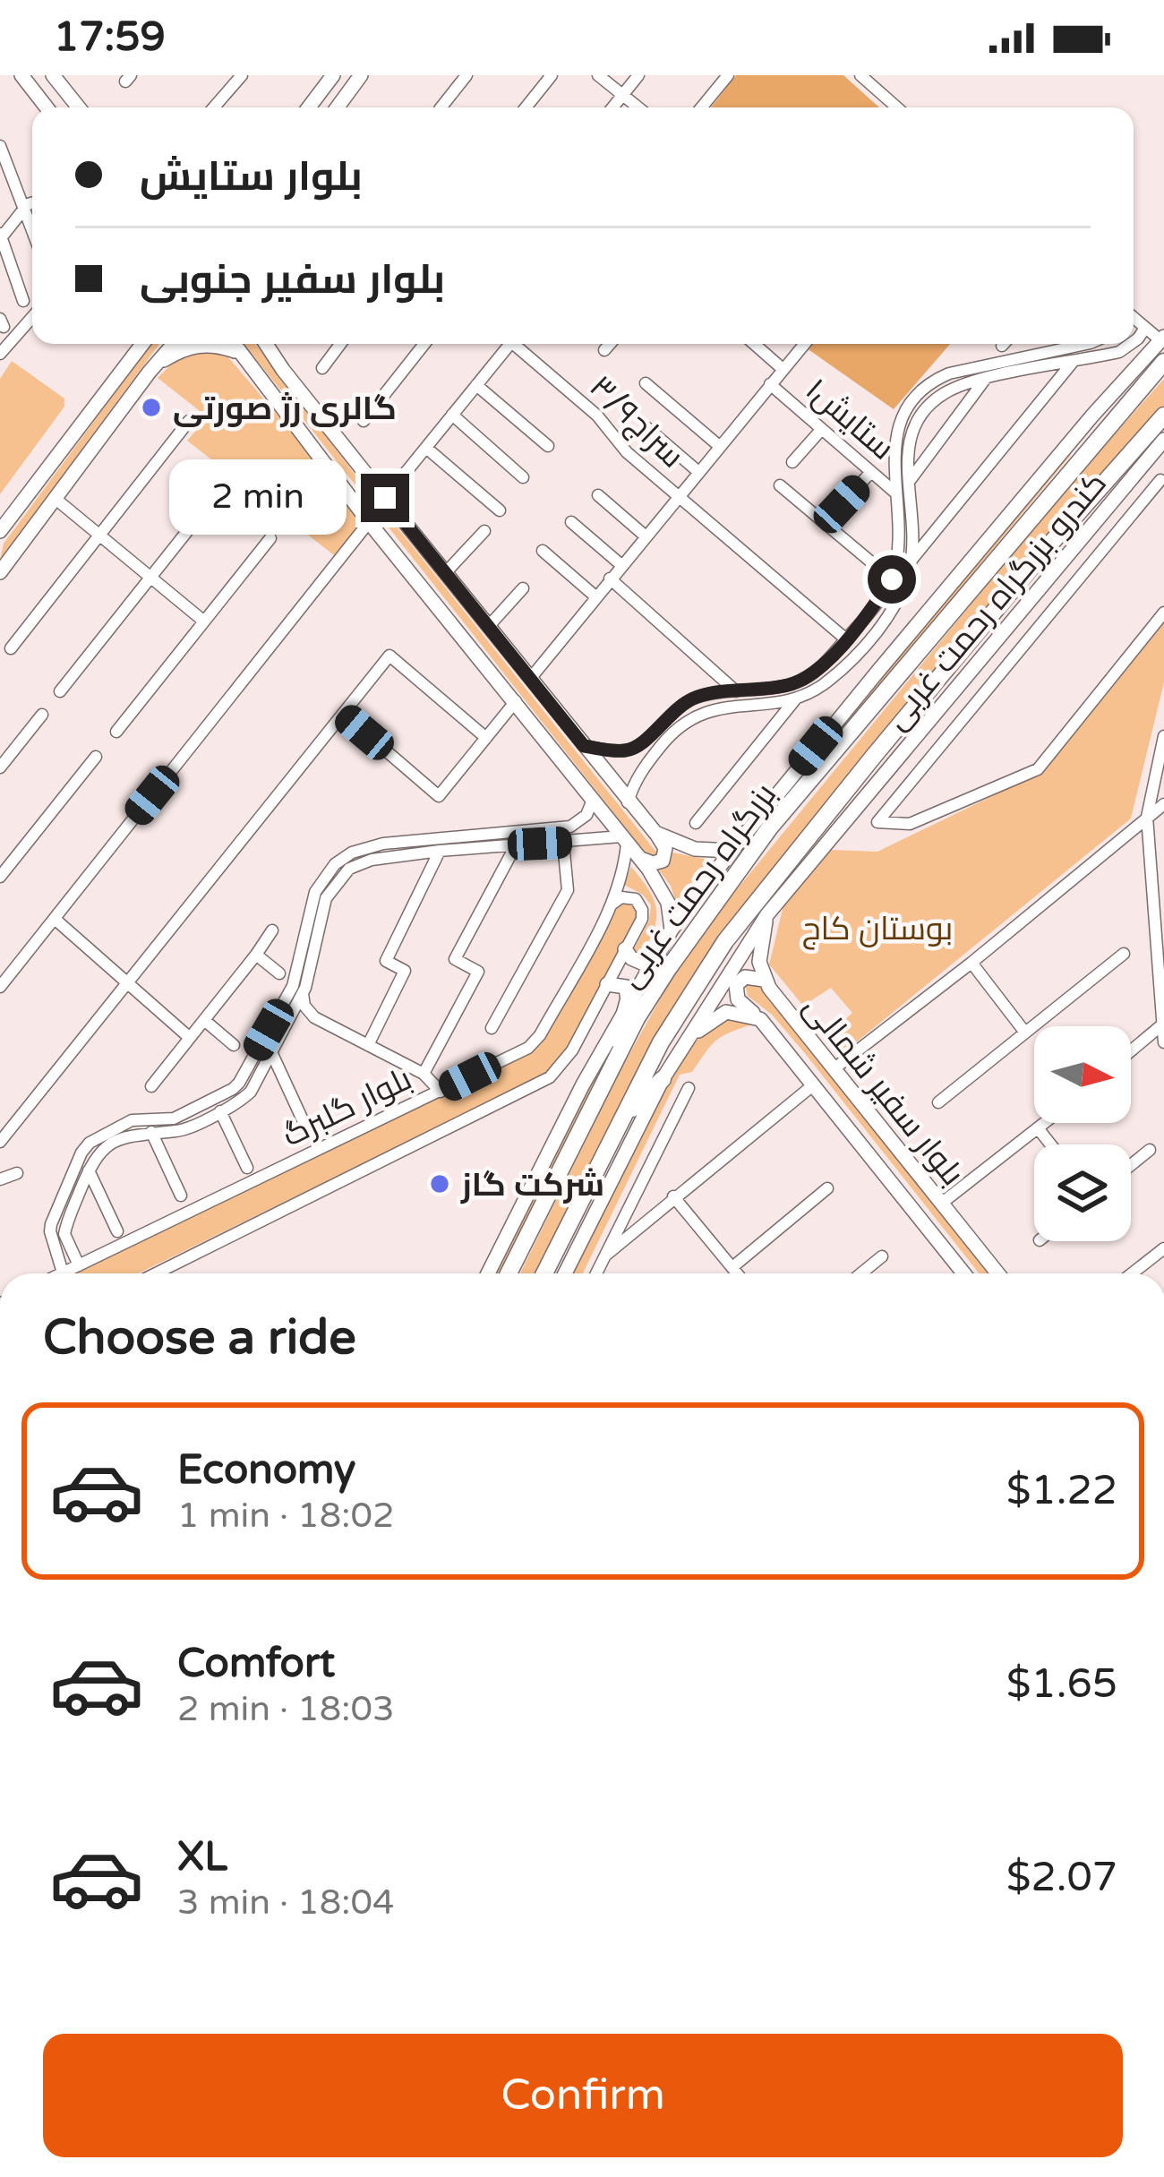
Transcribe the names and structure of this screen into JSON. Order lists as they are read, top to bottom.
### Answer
{
  "streets": {
    "highway": ["بزرگراه رحمت غربی"],
    "main road": ["کندرو بزرگراه رحمت غربی", "بلوار سفیر شمالی"],
    "street": ["ستایش۱", "سراج۳/۹", "بلوار گلبرگ"]
  },
  "crossings": [
    ["کندرو بزرگراه رحمت غربی", "بلوار سفیر شمالی"]
  ],
  "parks": ["بوستان کاج"],
  "places": ["گالری رژ صورتی", "شرکت گاز"],
  "north": "right",
  "page": {
    "status": "17:59",
    "banner": ["بلوار ستایش", "بلوار سفیر جنوبی"],
    "bubble": "2 min",
    "heading": "Choose a ride",
    "list": [
      {
        "name": "Economy",
        "note": "1 min · 18:02",
        "value": "$1.22"
      },
      {
        "name": "Comfort",
        "note": "2 min · 18:03",
        "value": "$1.65"
      },
      {
        "name": "XL",
        "note": "3 min · 18:04",
        "value": "$2.07"
      }
    ],
    "buttons": "Confirm"
  }
}
